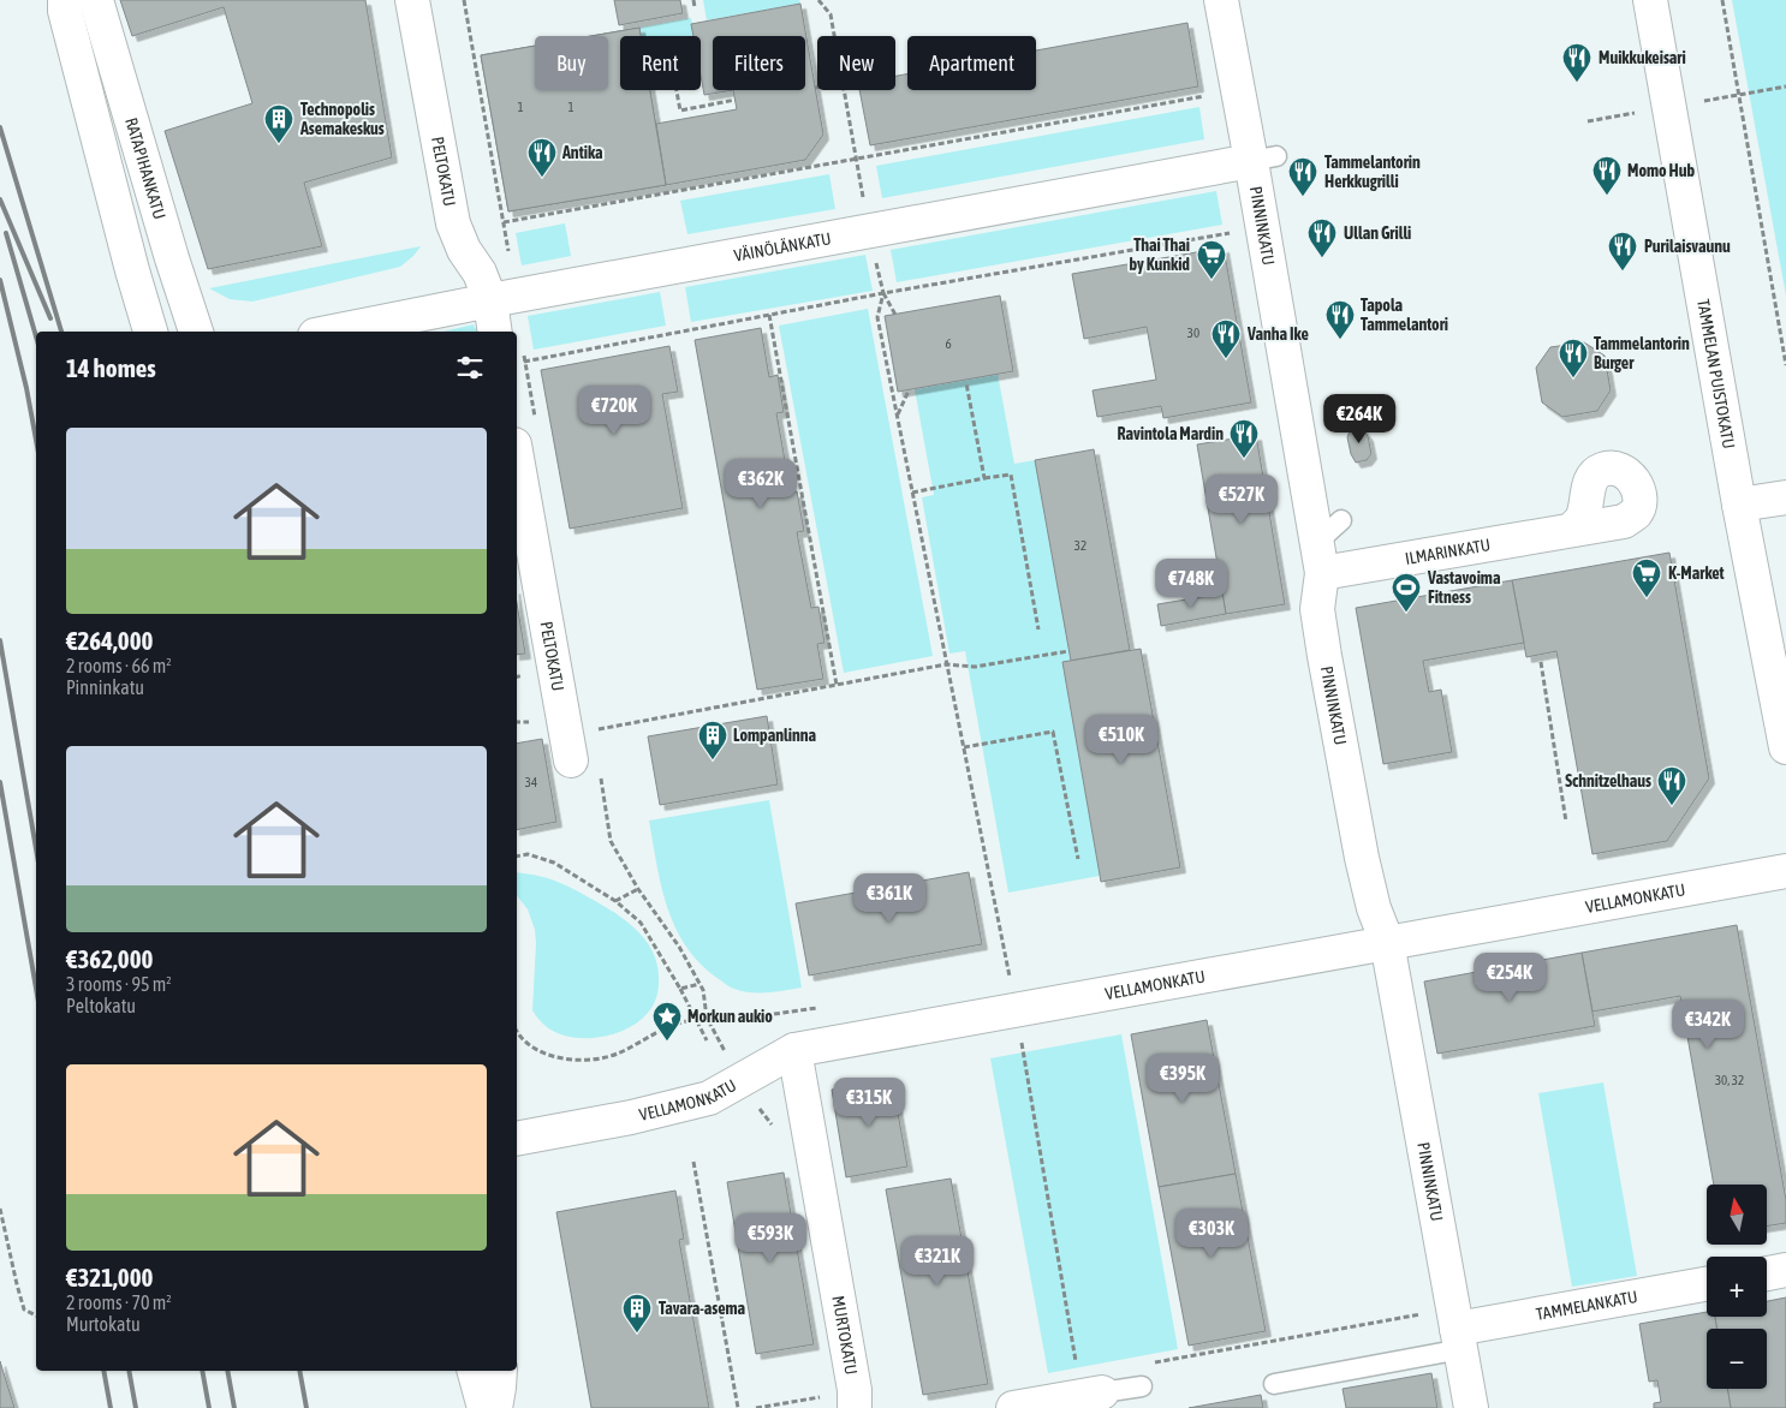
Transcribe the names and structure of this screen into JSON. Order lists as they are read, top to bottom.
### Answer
{
  "streets": {
    "street": [
      "RATAPIHANKATU",
      "PELTOKATU",
      "PINNINKATU",
      "VÄINÖLÄNKATU",
      "TAMMELAN PUISTOKATU",
      "ILMARINKATU",
      "VELLAMONKATU",
      "TAMMELANKATU",
      "MURTOKATU"
    ]
  },
  "crossings": [
    ["PELTOKATU", "VÄINÖLÄNKATU"],
    ["PINNINKATU", "VÄINÖLÄNKATU"],
    ["PINNINKATU", "ILMARINKATU"],
    ["PINNINKATU", "VELLAMONKATU"],
    ["PINNINKATU", "TAMMELANKATU"],
    ["VELLAMONKATU", "MURTOKATU"]
  ],
  "places": {
    "restaurant": [
      "Muikkukeisari",
      "Antika",
      "Momo Hub",
      "Tammelantorin Herkkugrilli",
      "Ullan Grilli",
      "Purilaisvaunu",
      "Tapola Tammelantori",
      "Vanha Ike",
      "Tammelantorin Burger",
      "Ravintola Mardin",
      "Schnitzelhaus"
    ],
    "building": ["Technopolis Asemakeskus", "Lompanlinna", "Tavara-asema"],
    "supermarket": ["Thai Thai by Kunkid", "K-Market"],
    "sports": ["Vastavoima Fitness"],
    "place": ["Morkun aukio"]
  },
  "house_numbers": [
    "1",
    "1",
    "30",
    "6",
    "32",
    "34",
    "30, 32"
  ],
  "north": "top",
  "page": {
    "chip": [
      "Buy",
      "Rent",
      "Filters",
      "New",
      "Apartment"
    ],
    "heading": "14 homes",
    "price": [
      "€720K",
      "€264K",
      "€362K",
      "€527K",
      "€748K",
      "€510K",
      "€361K",
      "€254K",
      "€342K",
      "€395K",
      "€315K",
      "€303K",
      "€593K",
      "€321K"
    ],
    "list": [
      {
        "name": "€264,000",
        "note": "2 rooms · 66 m² · Pinninkatu"
      },
      {
        "name": "€362,000",
        "note": "3 rooms · 95 m² · Peltokatu"
      },
      {
        "name": "€321,000",
        "note": "2 rooms · 70 m² · Murtokatu"
      }
    ],
    "map_buttons": ["+", "−"]
  }
}
